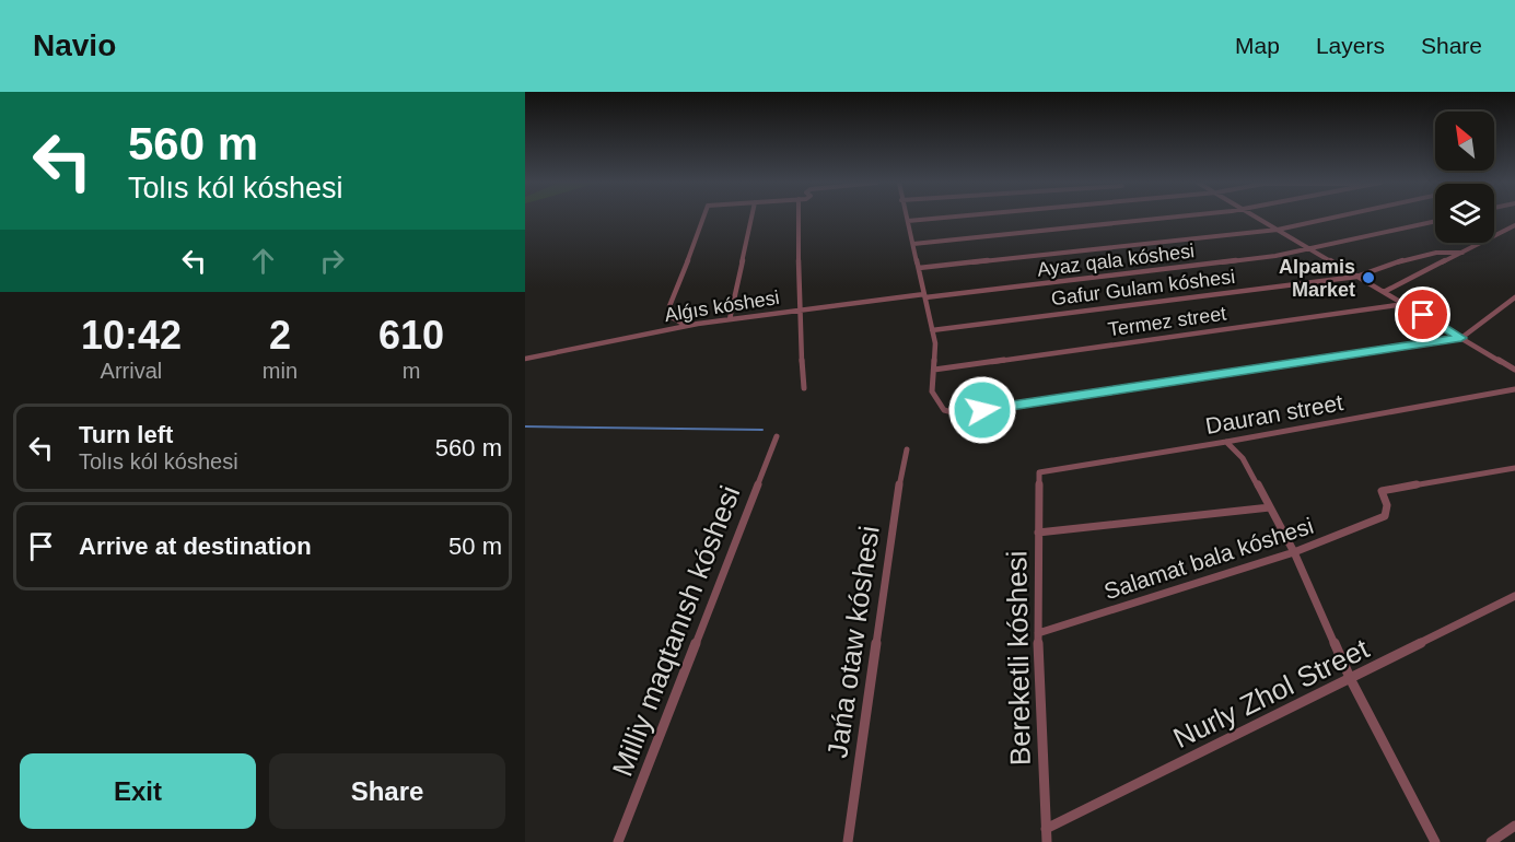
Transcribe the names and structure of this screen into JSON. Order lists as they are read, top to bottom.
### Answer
{
  "streets": {
    "street": [
      "Ayaz qala kóshesi",
      "Gafur Gulam kóshesi",
      "Alǵıs kóshesi",
      "Termez street",
      "Dauran street",
      "Salamat bala kóshesi",
      "Milliy maqtanısh kóshesi",
      "Jańa otaw kóshesi",
      "Bereketli kóshesi",
      "Nurly Zhol Street"
    ]
  },
  "crossings": [
    ["Ayaz qala kóshesi", "Alǵıs kóshesi"],
    ["Dauran street", "Bereketli kóshesi"],
    ["Salamat bala kóshesi", "Bereketli kóshesi"],
    ["Bereketli kóshesi", "Nurly Zhol Street"]
  ],
  "places": ["Alpamis Market"],
  "north": "top left",
  "page": {
    "header": "Navio",
    "nav": ["Map", "Layers", "Share"],
    "turn": ["560 m", "Tolıs kól kóshesi"],
    "eta": [
      "10:42",
      "Arrival",
      "2",
      "min",
      "610",
      "m"
    ],
    "list": [
      {
        "name": "Turn left",
        "note": "Tolıs kól kóshesi",
        "value": "560 m"
      },
      {
        "name": "Arrive at destination",
        "value": "50 m"
      }
    ],
    "buttons": ["Exit", "Share"]
  }
}
